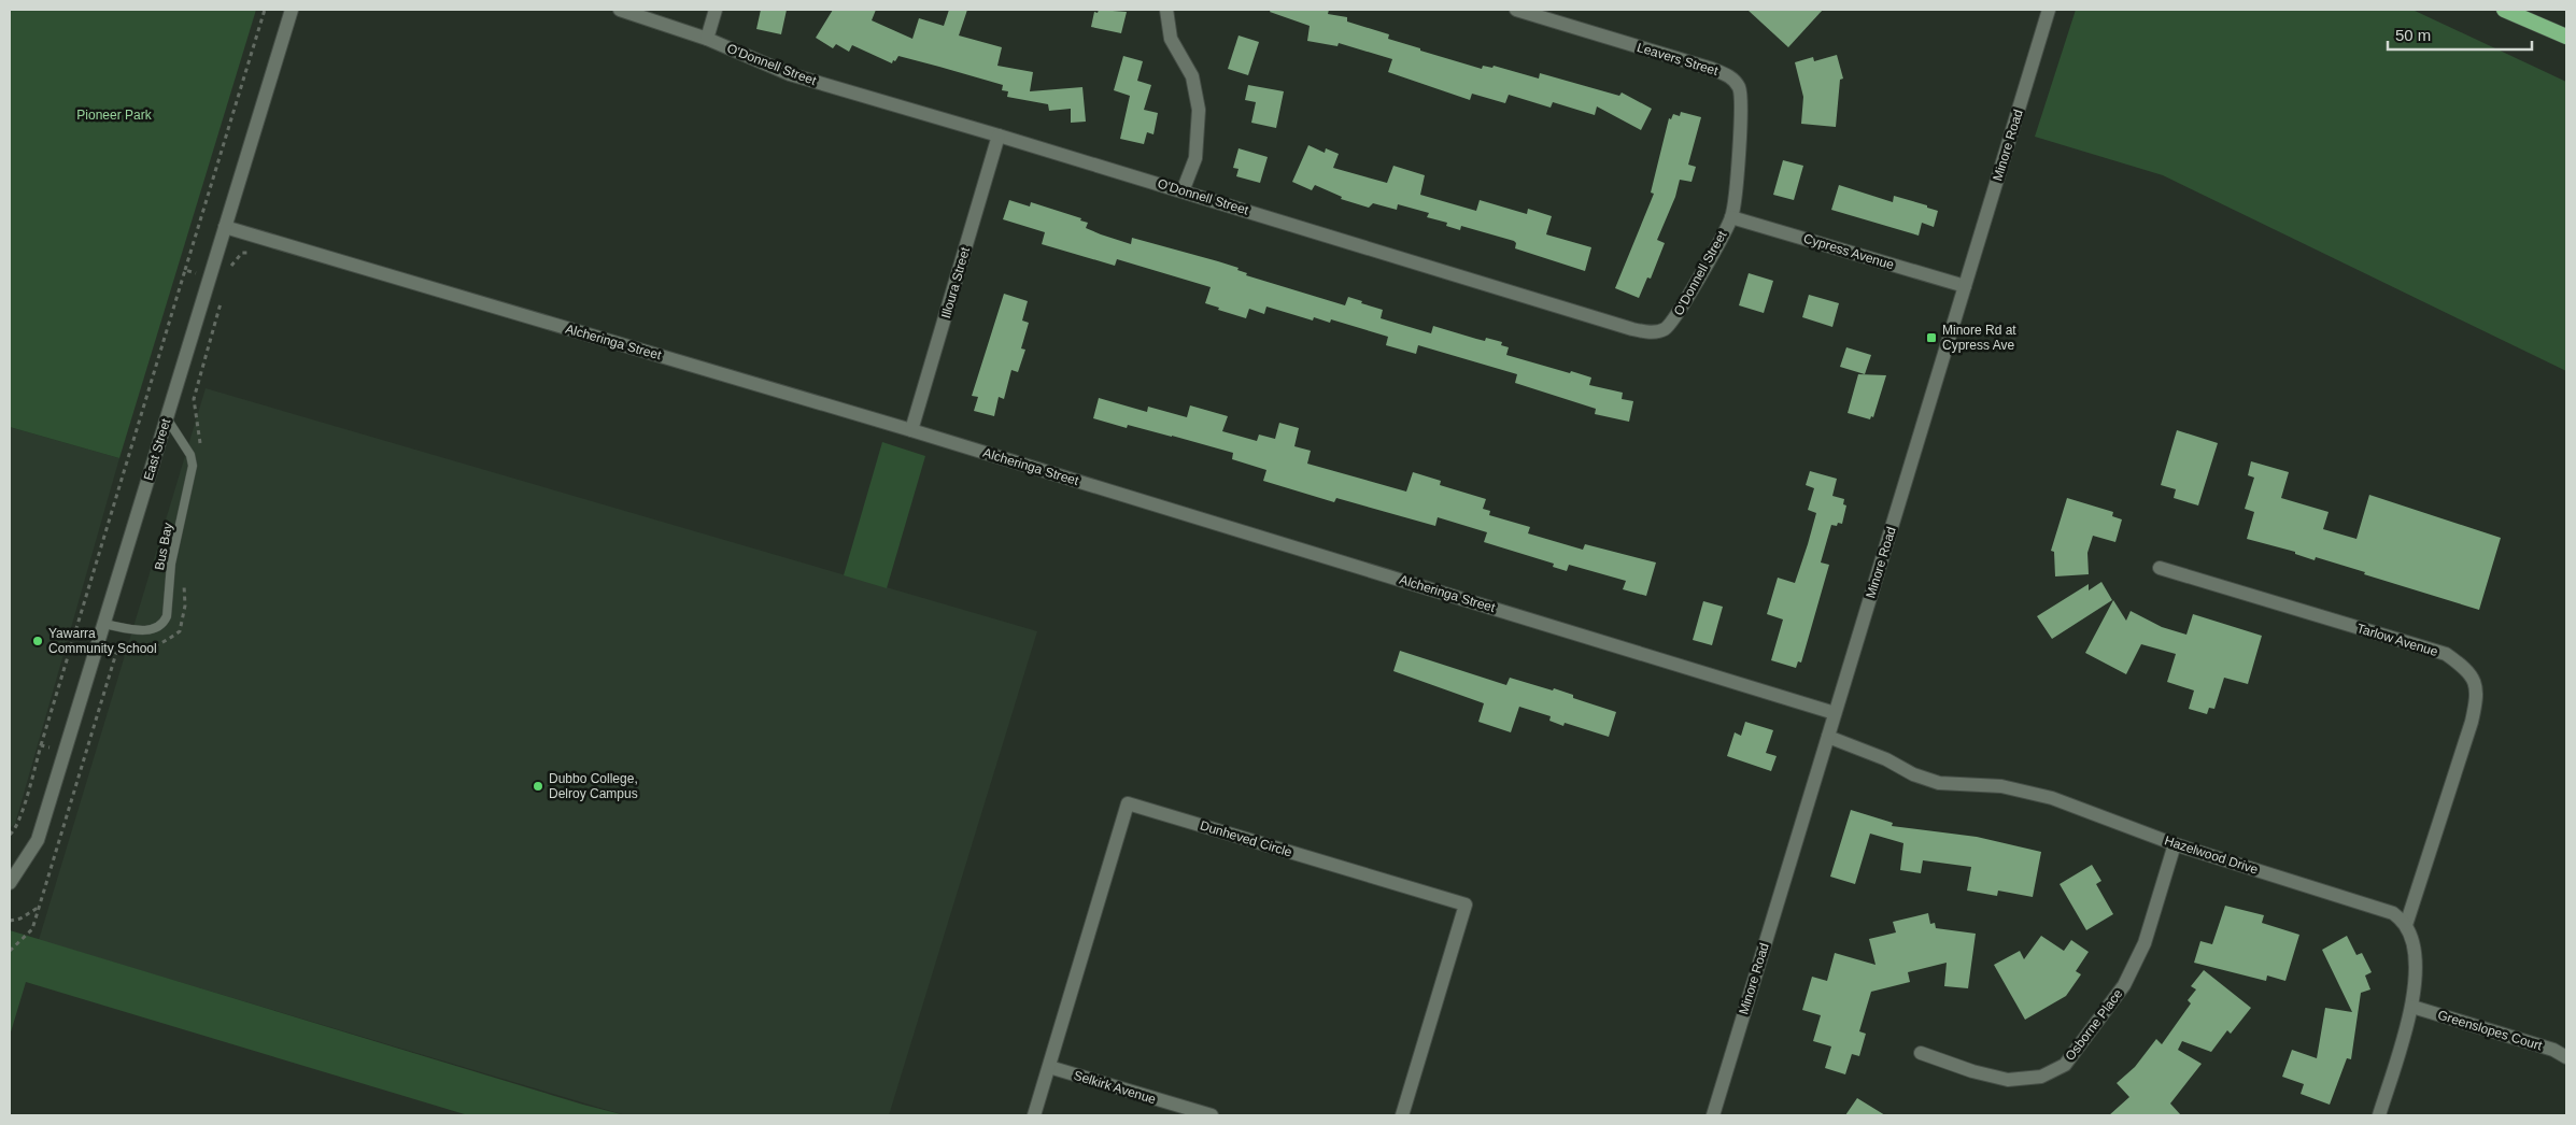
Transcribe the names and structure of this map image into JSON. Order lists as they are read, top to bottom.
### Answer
{
  "streets": {
    "street": [
      "Leavers Street",
      "O'Donnell Street",
      "Minore Road",
      "Cypress Avenue",
      "Illoura Street",
      "Alcheringa Street",
      "East Street",
      "Tarlow Avenue",
      "Dunheved Circle",
      "Hazelwood Drive",
      "Osborne Place",
      "Greenslopes Court",
      "Selkirk Avenue"
    ],
    "lane": ["Bus Bay"]
  },
  "crossings": [
    ["Leavers Street", "O'Donnell Street"],
    ["Leavers Street", "Cypress Avenue"],
    ["O'Donnell Street", "Cypress Avenue"],
    ["O'Donnell Street", "Illoura Street"],
    ["Minore Road", "Cypress Avenue"],
    ["Minore Road", "Alcheringa Street"],
    ["Minore Road", "Hazelwood Drive"],
    ["Illoura Street", "Alcheringa Street"],
    ["Alcheringa Street", "East Street"],
    ["East Street", "Bus Bay"],
    ["Tarlow Avenue", "Hazelwood Drive"],
    ["Dunheved Circle", "Selkirk Avenue"],
    ["Hazelwood Drive", "Osborne Place"]
  ],
  "parks": ["Pioneer Park"],
  "places": {
    "transit": ["Minore Rd at Cypress Ave"],
    "other": ["Yawarra Community School", "Dubbo College, Delroy Campus"]
  },
  "scale_bar": "50 m"
}
